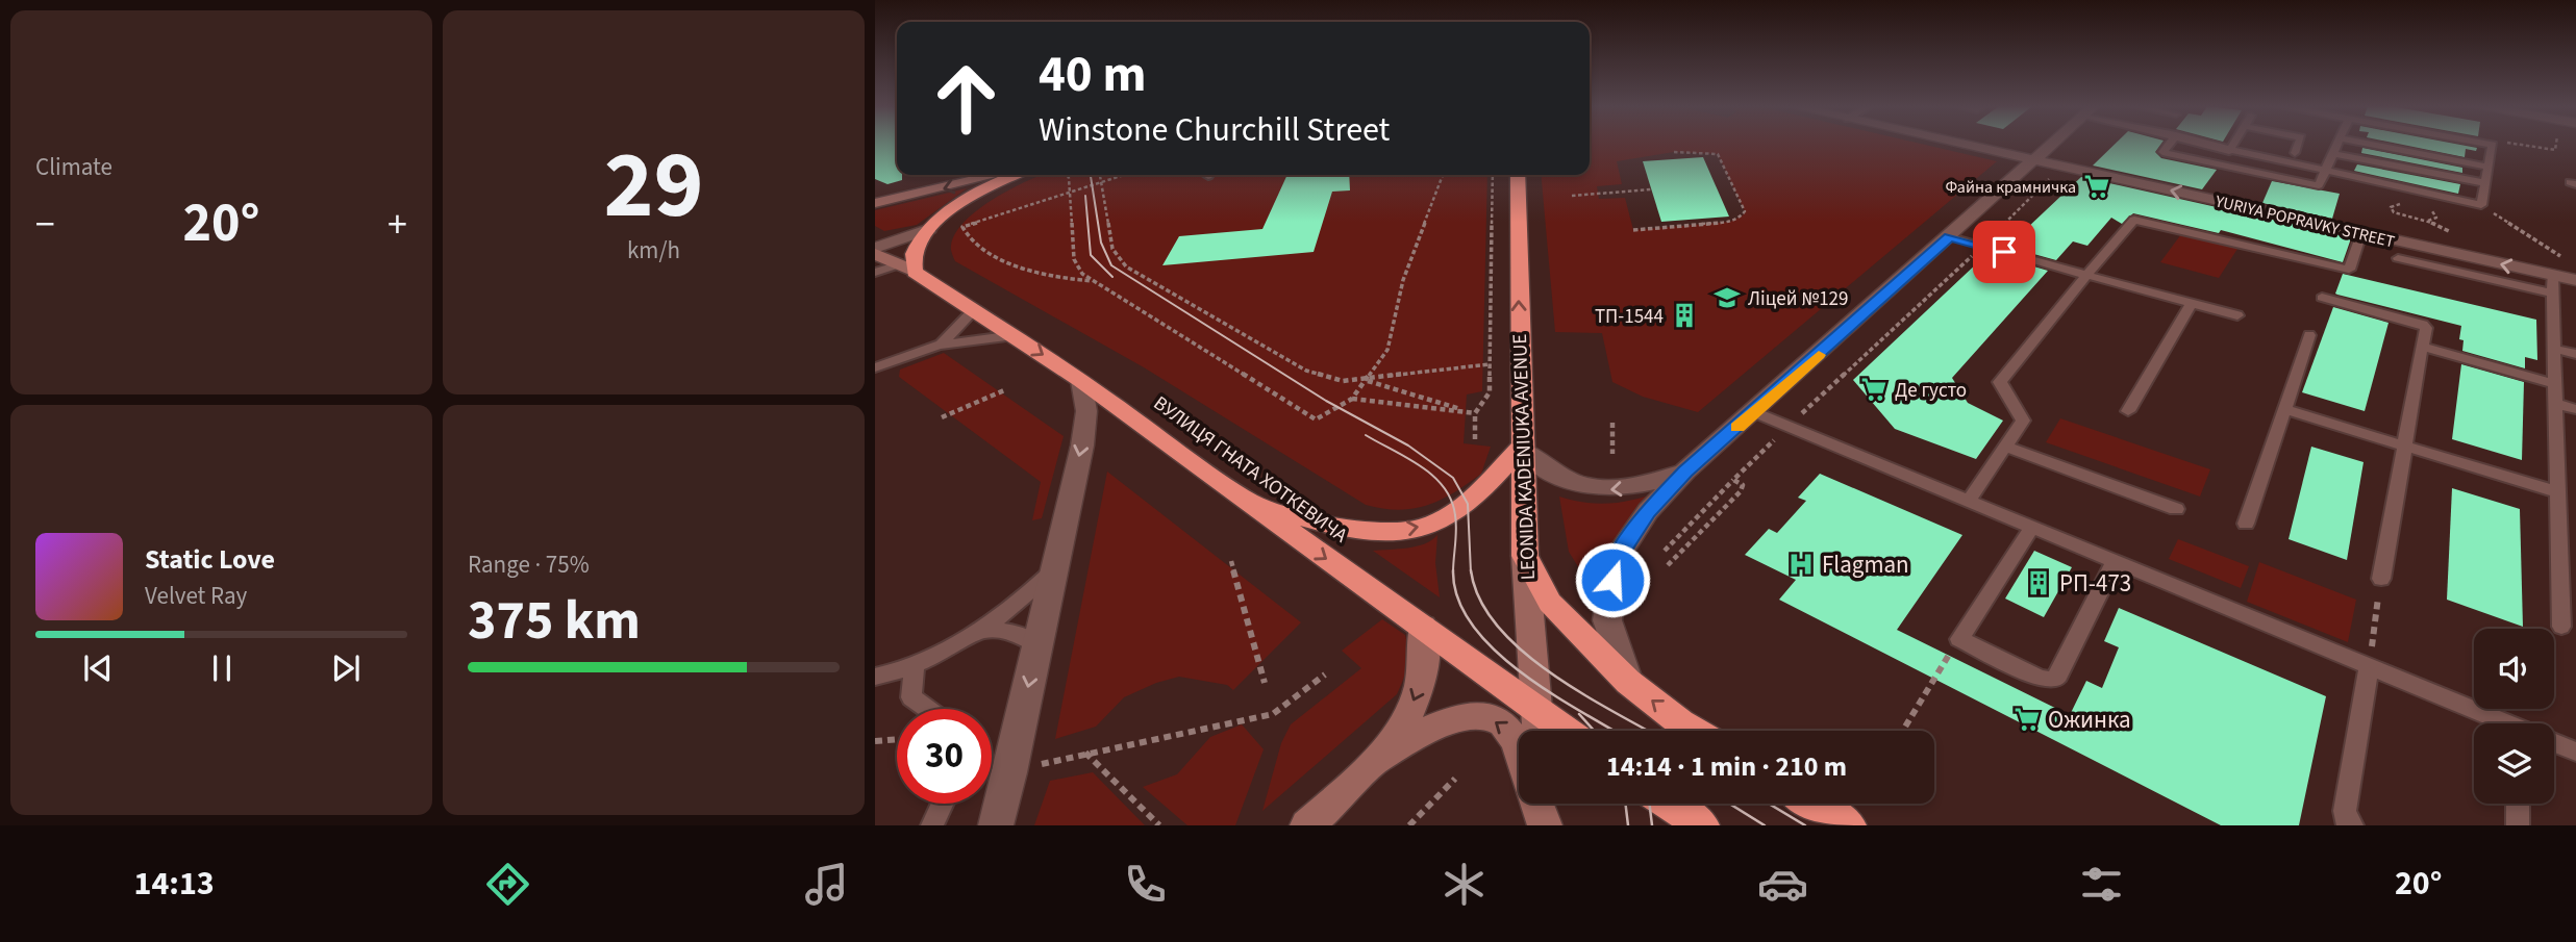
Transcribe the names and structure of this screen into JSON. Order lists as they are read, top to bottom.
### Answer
{
  "streets": {
    "highway": ["LEONIDA KADENIUKA AVENUE", "ВУЛИЦЯ ГНАТА ХОТКЕВИЧА"],
    "street": ["YURIYA POPRAVKY STREET"]
  },
  "crossings": [
    ["LEONIDA KADENIUKA AVENUE", "ВУЛИЦЯ ГНАТА ХОТКЕВИЧА"]
  ],
  "one_way": ["YURIYA POPRAVKY STREET", "LEONIDA KADENIUKA AVENUE", "ВУЛИЦЯ ГНАТА ХОТКЕВИЧА"],
  "places": {
    "supermarket": ["Файна крамничка", "Де густо", "Ожинка"],
    "school or university": ["Ліцей №129"],
    "building": ["ТП-1544", "РП-473"],
    "hospital": ["Flagman"]
  },
  "page": {
    "tile": [
      "Climate",
      ["29", "km/h"],
      ["Range · 75%", "375 km"]
    ],
    "turn": ["40 m", "Winstone Churchill Street"],
    "heat": ["−", "20°", "+"],
    "song": ["Static Love", "Velvet Ray"],
    "limit": "30",
    "trip": "14:14 · 1 min · 210 m",
    "tabs": ["14:13", "20°"]
  }
}
